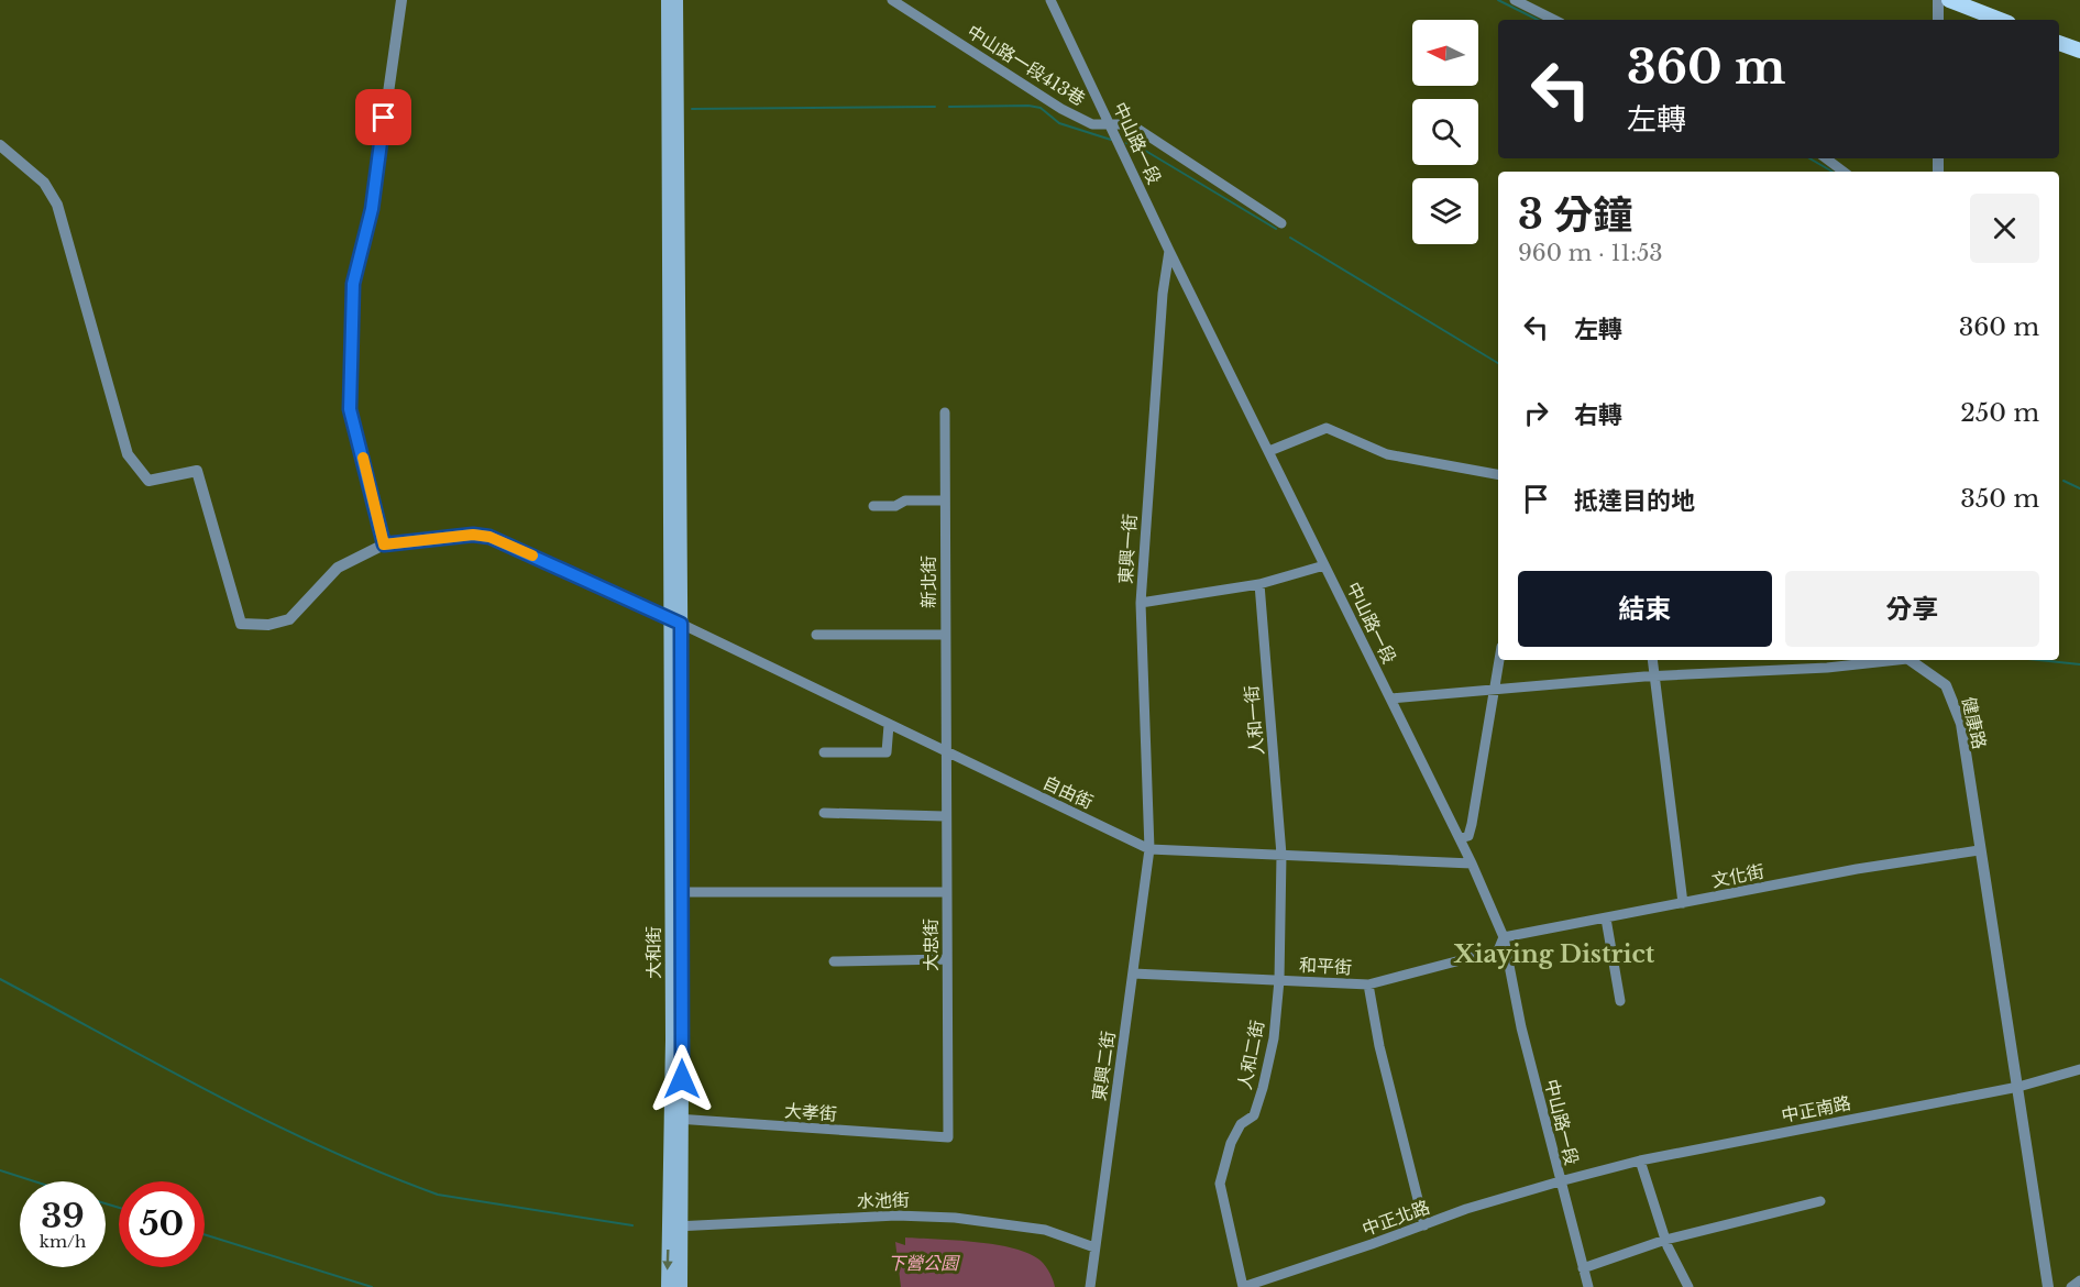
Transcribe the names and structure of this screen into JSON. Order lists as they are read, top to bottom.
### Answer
{
  "streets": {
    "main road": ["大和街"],
    "street": [
      "中山路一段413巷",
      "中山路一段",
      "東興一街",
      "新北街",
      "人和一街",
      "健康路",
      "自由街",
      "文化街",
      "大忠街",
      "和平街",
      "人和二街",
      "東興二街",
      "中正南路",
      "大孝街",
      "水池街",
      "中正北路"
    ]
  },
  "crossings": [
    ["中山路一段413巷", "中山路一段"],
    ["中山路一段", "東興一街"],
    ["中山路一段", "健康路"],
    ["中山路一段", "自由街"],
    ["中山路一段", "文化街"],
    ["中山路一段", "和平街"],
    ["中山路一段", "中正南路"],
    ["中山路一段", "中正北路"],
    ["東興一街", "自由街"],
    ["東興一街", "東興二街"],
    ["新北街", "自由街"],
    ["新北街", "大忠街"],
    ["人和一街", "自由街"],
    ["人和一街", "人和二街"],
    ["健康路", "文化街"],
    ["健康路", "中正南路"],
    ["自由街", "大忠街"],
    ["自由街", "大和街"],
    ["自由街", "人和二街"],
    ["自由街", "東興二街"],
    ["文化街", "和平街"],
    ["大忠街", "大孝街"],
    ["大和街", "大孝街"],
    ["大和街", "水池街"],
    ["和平街", "人和二街"],
    ["和平街", "東興二街"],
    ["人和二街", "中正北路"],
    ["東興二街", "水池街"],
    ["中正南路", "中正北路"]
  ],
  "districts": ["Xiaying District"],
  "parks": ["下營公園"],
  "north": "left",
  "page": {
    "turn": ["360 m", "左轉"],
    "heading": ["3 分鐘", "960 m · 11:53"],
    "list": [
      {
        "name": "左轉",
        "value": "360 m"
      },
      {
        "name": "右轉",
        "value": "250 m"
      },
      {
        "name": "抵達目的地",
        "value": "350 m"
      }
    ],
    "buttons": ["結束", "分享"],
    "speed": "39 km/h",
    "limit": "50"
  }
}
